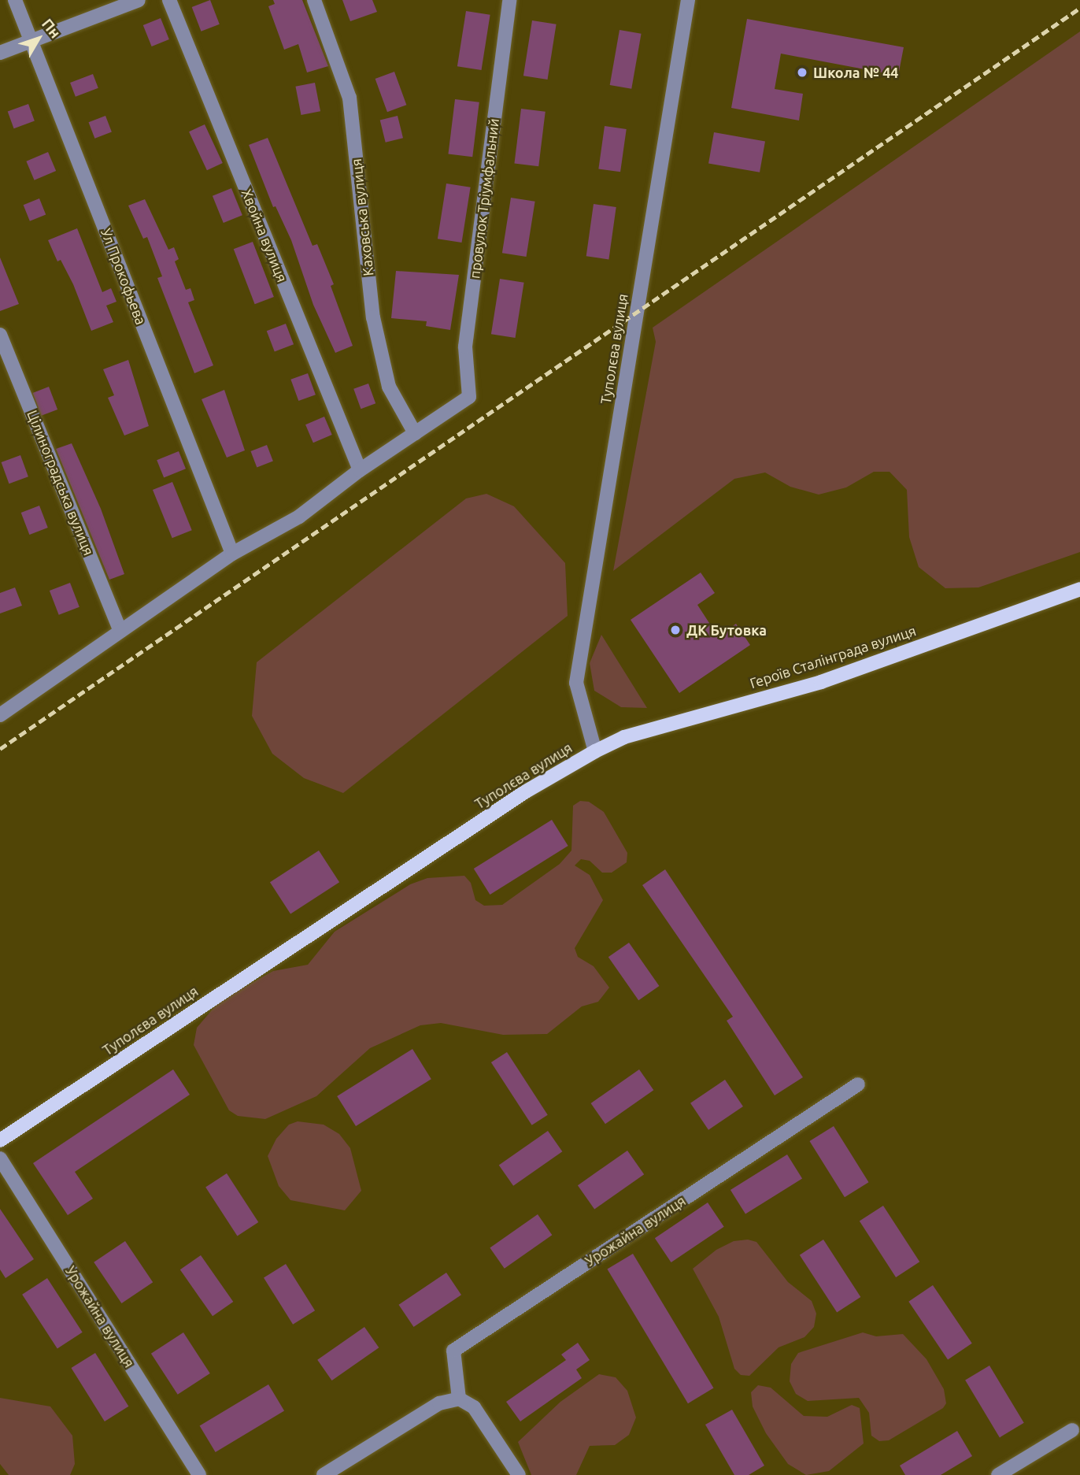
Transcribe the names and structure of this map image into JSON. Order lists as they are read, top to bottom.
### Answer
{
  "streets": {
    "main road": ["Туполєва вулиця", "Героїв Сталінграда вулиця"],
    "street": [
      "провулок Тріумфальний",
      "Каховська вулиця",
      "Хвойна вулиця",
      "Ул Прокофьева",
      "Цілиноградська вулиця",
      "Урожайна вулиця"
    ]
  },
  "crossings": [
    ["провулок Тріумфальний", "Каховська вулиця"],
    ["Туполєва вулиця", "Героїв Сталінграда вулиця"]
  ],
  "places": ["Школа № 44", "ДК Бутовка"],
  "north": "top right"
}
